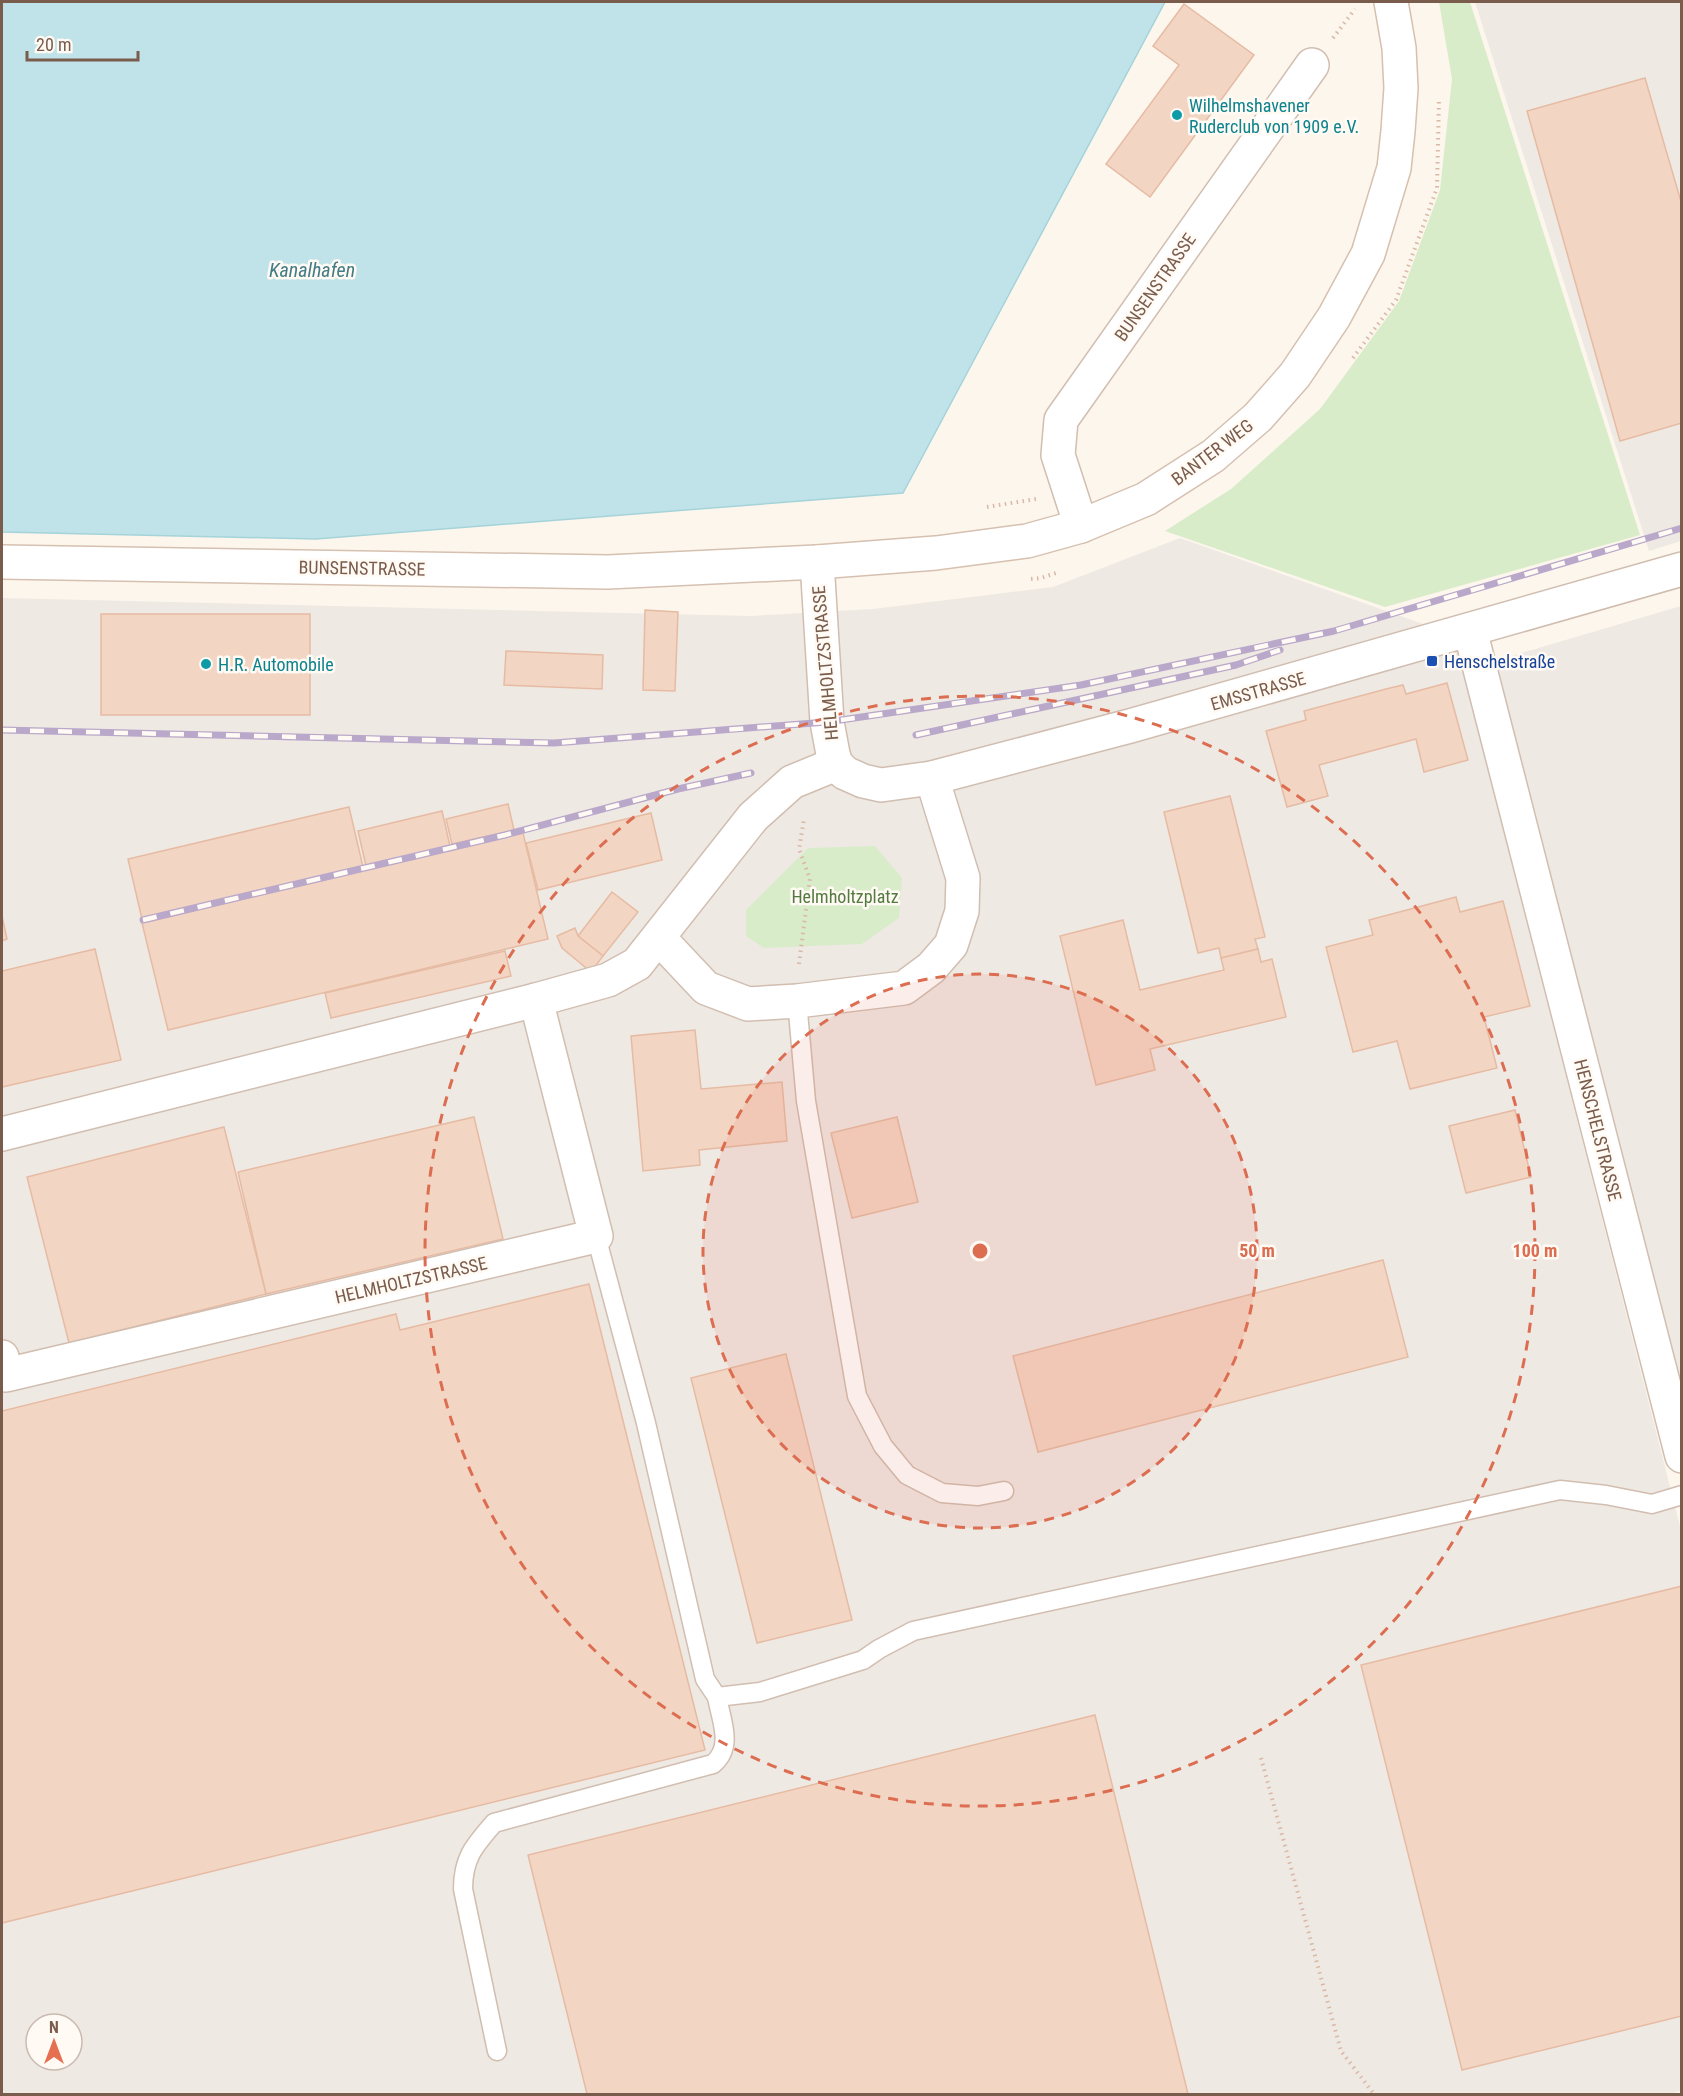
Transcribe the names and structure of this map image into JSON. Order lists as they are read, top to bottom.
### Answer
{
  "streets": {
    "street": [
      "BUNSENSTRASSE",
      "BANTER WEG",
      "HELMHOLTZSTRASSE",
      "EMSSTRASSE",
      "HENSCHELSTRASSE"
    ]
  },
  "crossings": [
    ["BUNSENSTRASSE", "BANTER WEG"],
    ["BANTER WEG", "HELMHOLTZSTRASSE"],
    ["HELMHOLTZSTRASSE", "EMSSTRASSE"],
    ["EMSSTRASSE", "HENSCHELSTRASSE"]
  ],
  "water": ["Kanalhafen"],
  "parks": ["Helmholtzplatz"],
  "places": {
    "other": ["Wilhelmshavener Ruderclub von 1909 e.V.", "H.R. Automobile"],
    "transit": ["Henschelstraße"]
  },
  "scale_bar": "20 m",
  "north": "top",
  "rings": ["50 m", "100 m"]
}
